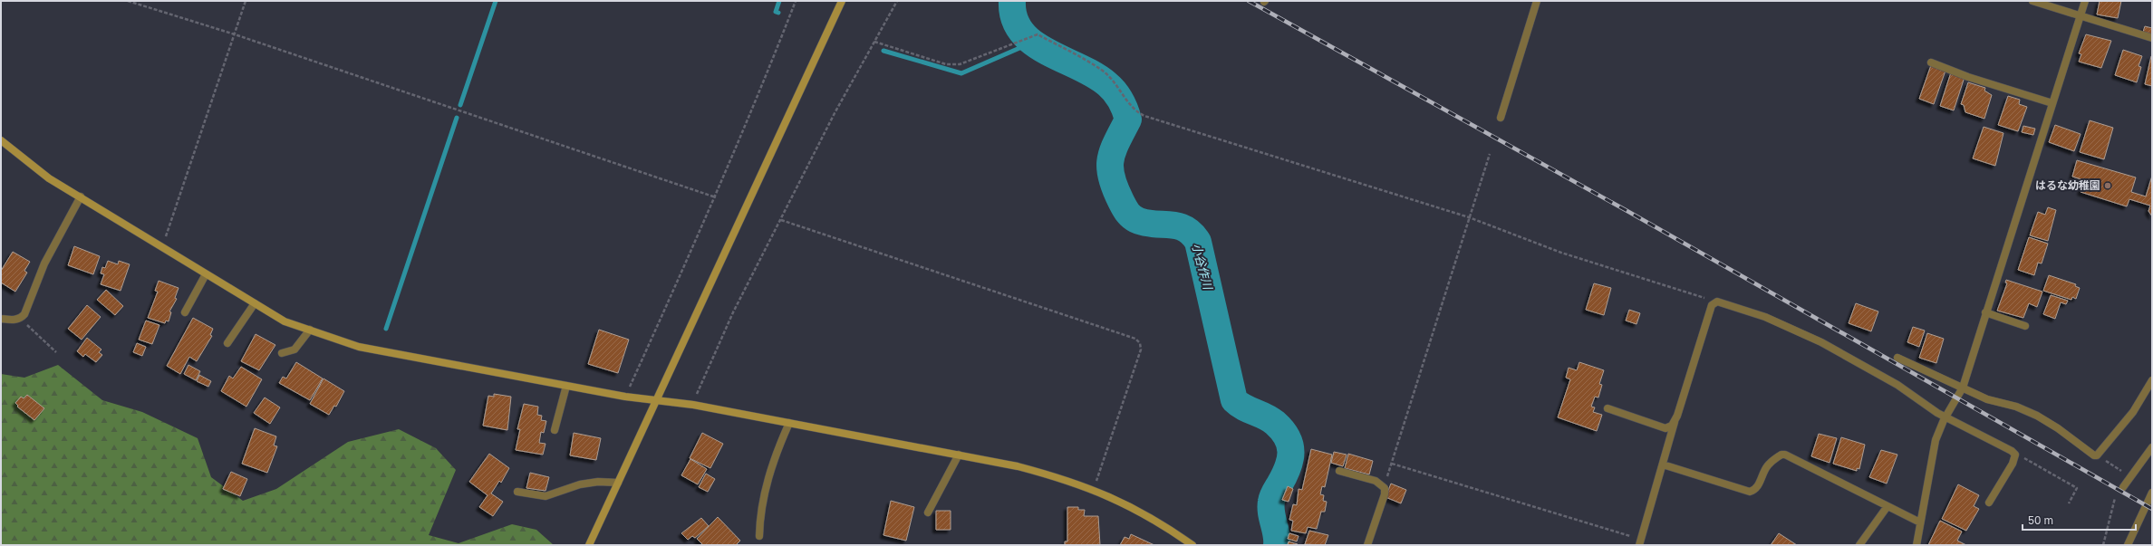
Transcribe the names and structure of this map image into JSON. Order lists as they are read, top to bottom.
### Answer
{
  "water": ["小谷作川"],
  "places": ["はるな幼稚園"],
  "scale_bar": "50 m"
}
